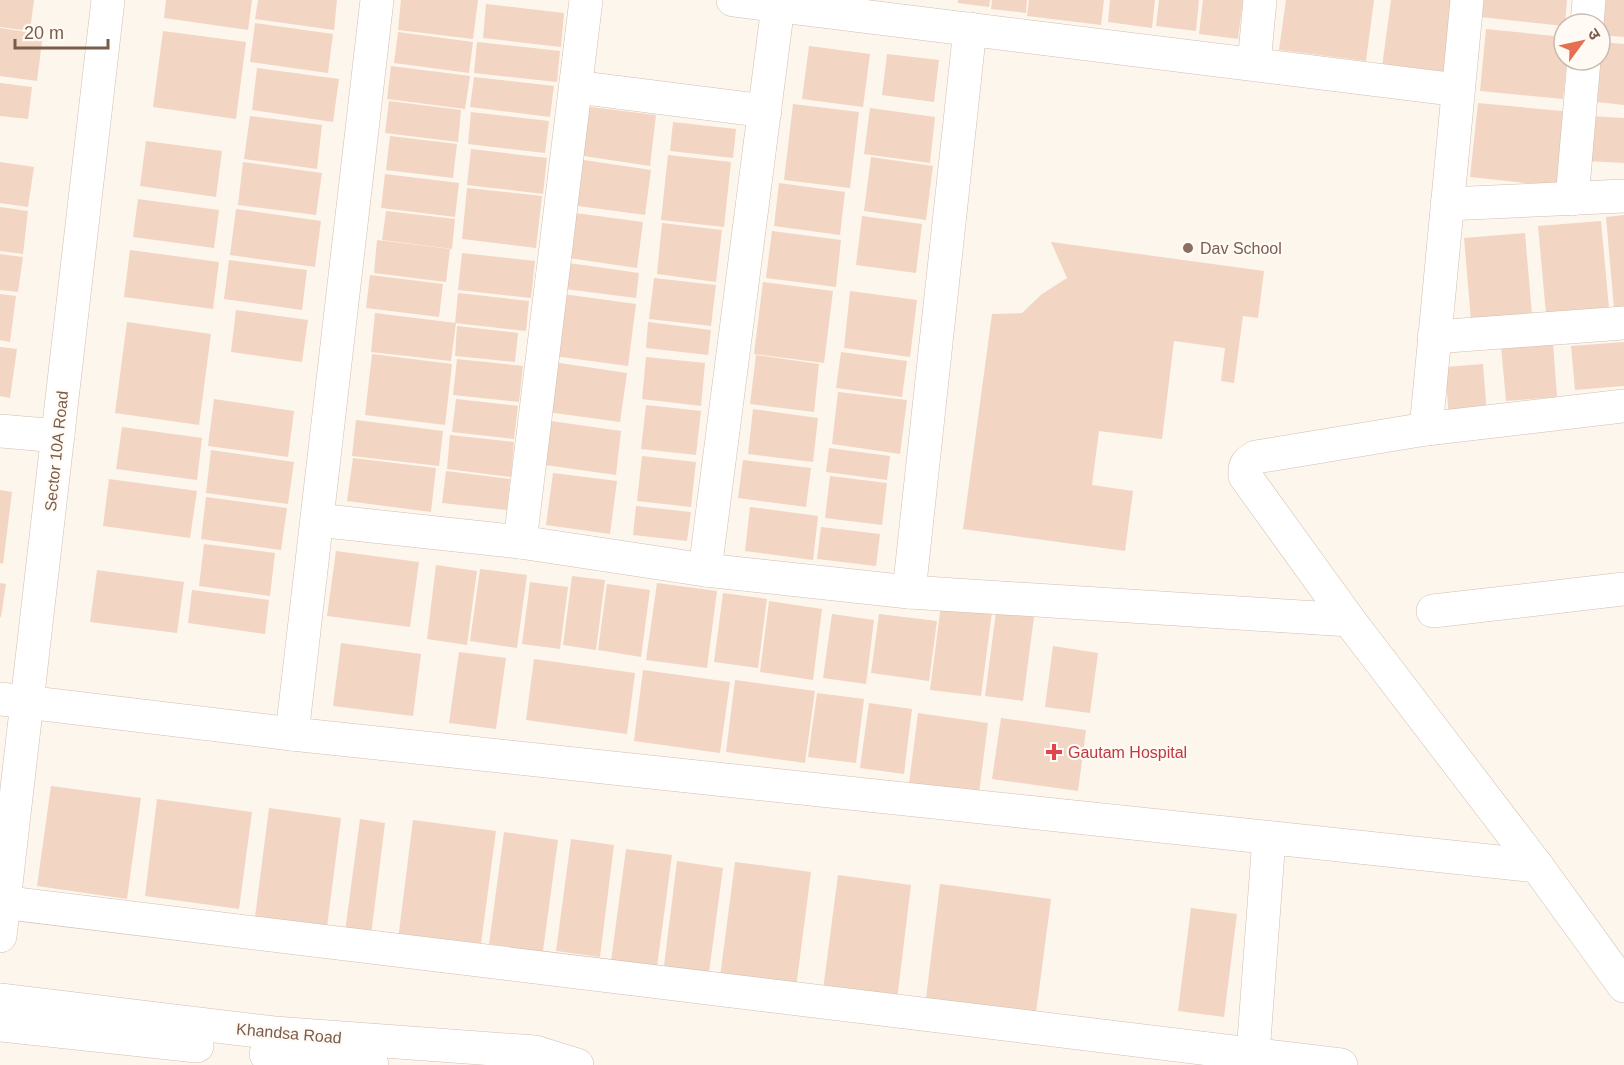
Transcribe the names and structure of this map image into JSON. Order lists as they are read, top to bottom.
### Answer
{
  "streets": {
    "street": ["Sector 10A Road", "Khandsa Road"]
  },
  "places": {
    "other": ["Dav School"],
    "health": ["Gautam Hospital"]
  },
  "scale_bar": "20 m",
  "north": "top right"
}
